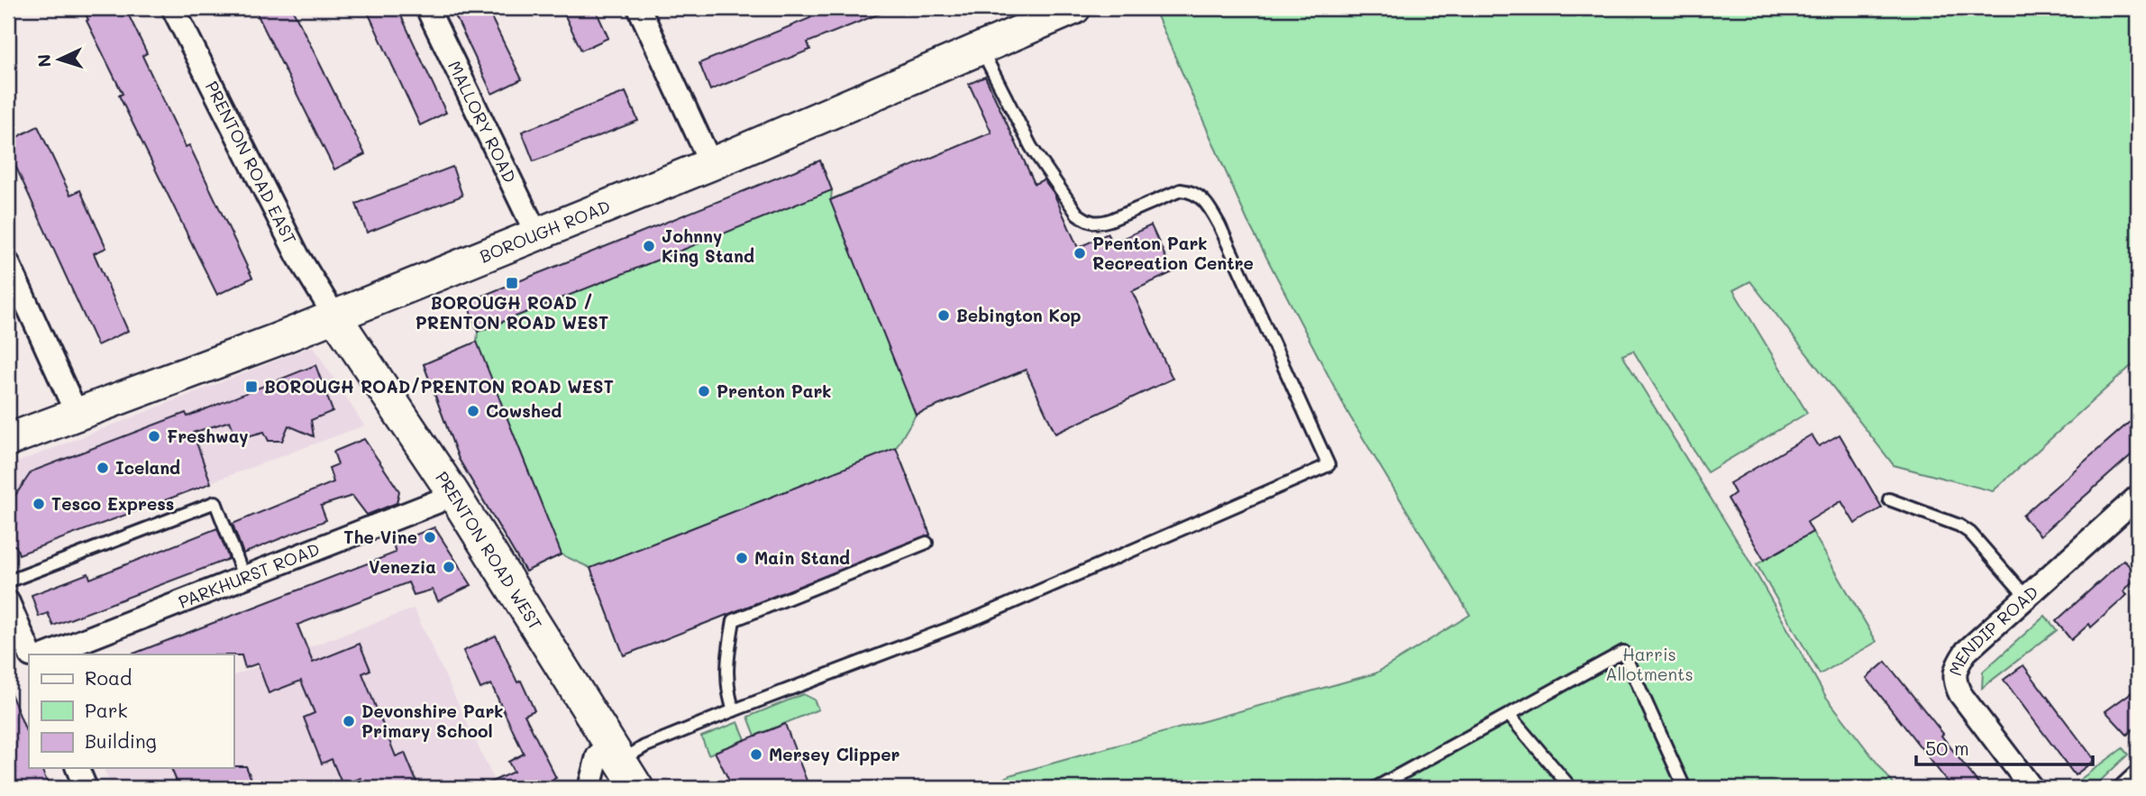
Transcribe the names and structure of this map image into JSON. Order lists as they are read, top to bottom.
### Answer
{
  "streets": {
    "street": [
      "MALLORY ROAD",
      "PRENTON ROAD EAST",
      "BOROUGH ROAD",
      "PRENTON ROAD WEST",
      "PARKHURST ROAD",
      "MENDIP ROAD"
    ]
  },
  "crossings": [
    ["MALLORY ROAD", "BOROUGH ROAD"],
    ["PRENTON ROAD EAST", "BOROUGH ROAD"],
    ["PRENTON ROAD EAST", "PRENTON ROAD WEST"],
    ["BOROUGH ROAD", "PRENTON ROAD WEST"],
    ["PRENTON ROAD WEST", "PARKHURST ROAD"]
  ],
  "parks": ["Harris Allotments"],
  "places": {
    "other": [
      "Johnny King Stand",
      "Prenton Park Recreation Centre",
      "Bebington Kop",
      "Prenton Park",
      "Cowshed",
      "Freshway",
      "Iceland",
      "Tesco Express",
      "The Vine",
      "Main Stand",
      "Venezia",
      "Devonshire Park Primary School",
      "Mersey Clipper"
    ],
    "transit": ["BOROUGH ROAD / PRENTON ROAD WEST", "BOROUGH ROAD/PRENTON ROAD WEST"]
  },
  "legend": ["Road", "Park", "Building"],
  "scale_bar": "50 m",
  "north": "left"
}
